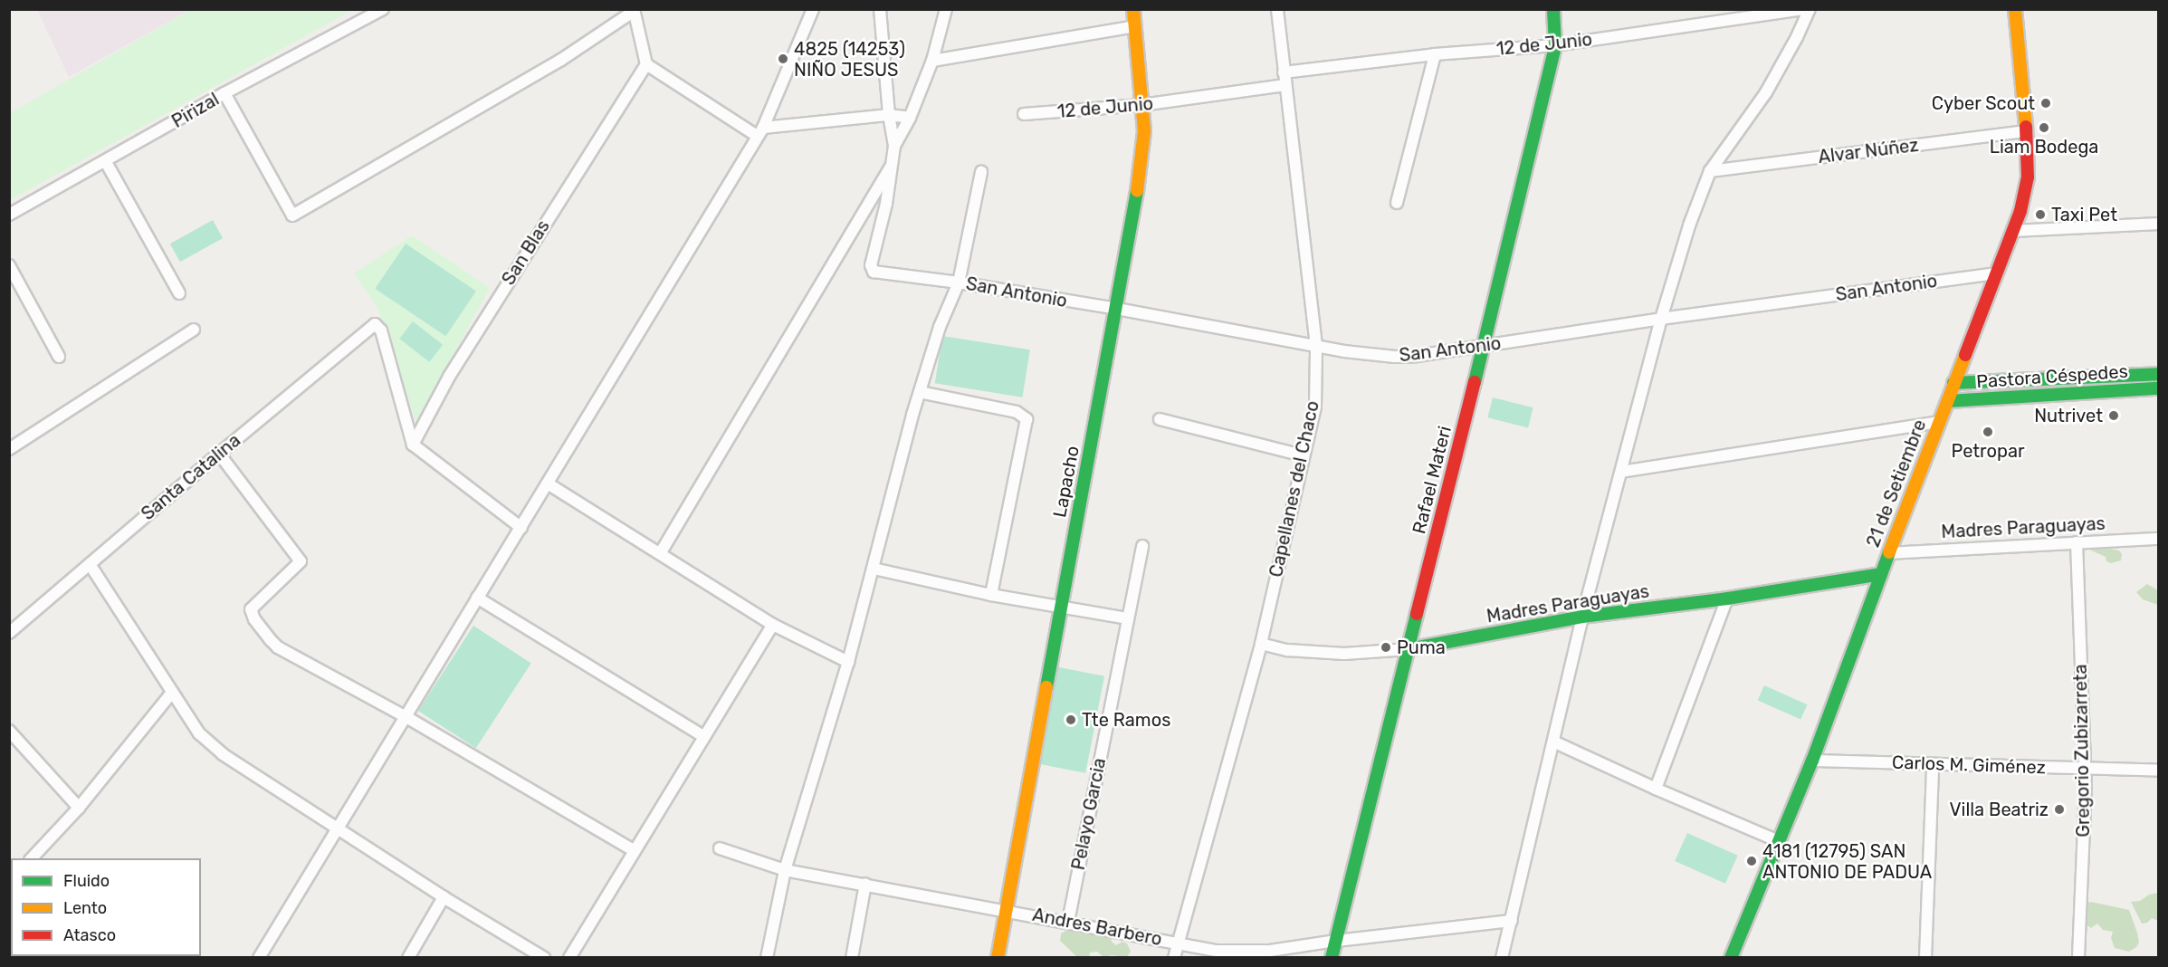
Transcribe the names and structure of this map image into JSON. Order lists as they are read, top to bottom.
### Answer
{
  "streets": {
    "main road": [
      "Pastora Céspedes",
      "Rafael Materi",
      "Lapacho",
      "21 de Setiembre",
      "Madres Paraguayas"
    ],
    "street": [
      "12 de Junio",
      "Pirizal",
      "Alvar Núñez",
      "San Blas",
      "San Antonio",
      "Santa Catalina",
      "Capellanes del Chaco",
      "Gregorio Zubizarreta",
      "Carlos M. Giménez",
      "Pelayo Garcia",
      "Andres Barbero"
    ]
  },
  "crossings": [
    ["12 de Junio", "Rafael Materi"],
    ["12 de Junio", "Lapacho"],
    ["12 de Junio", "Capellanes del Chaco"],
    ["Alvar Núñez", "21 de Setiembre"],
    ["San Blas", "Santa Catalina"],
    ["San Antonio", "Rafael Materi"],
    ["San Antonio", "Lapacho"],
    ["San Antonio", "21 de Setiembre"],
    ["San Antonio", "Capellanes del Chaco"],
    ["Pastora Céspedes", "21 de Setiembre"],
    ["Rafael Materi", "Madres Paraguayas"],
    ["Rafael Materi", "Andres Barbero"],
    ["Lapacho", "Andres Barbero"],
    ["21 de Setiembre", "Madres Paraguayas"],
    ["21 de Setiembre", "Carlos M. Giménez"],
    ["Capellanes del Chaco", "Madres Paraguayas"],
    ["Capellanes del Chaco", "Andres Barbero"],
    ["Madres Paraguayas", "Gregorio Zubizarreta"],
    ["Gregorio Zubizarreta", "Carlos M. Giménez"],
    ["Pelayo Garcia", "Andres Barbero"]
  ],
  "places": [
    "4825 (14253) NIÑO JESUS",
    "Cyber Scout",
    "Liam Bodega",
    "Taxi Pet",
    "Nutrivet",
    "Petropar",
    "Puma",
    "Tte Ramos",
    "Villa Beatriz",
    "4181 (12795) SAN ANTONIO DE PADUA"
  ],
  "legend": ["Fluido", "Lento", "Atasco"]
}
